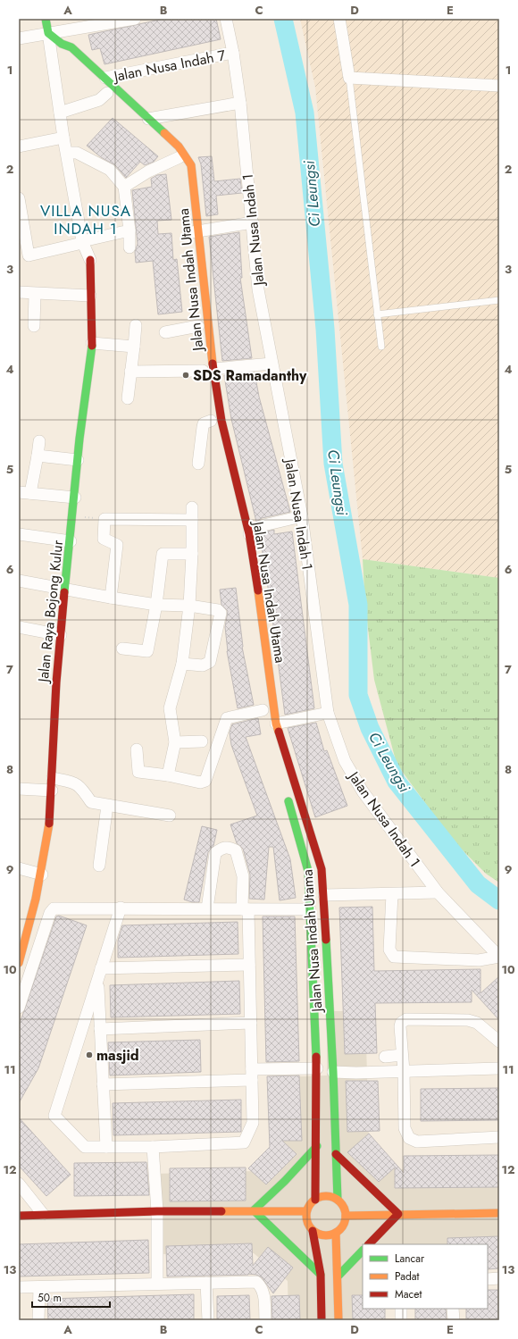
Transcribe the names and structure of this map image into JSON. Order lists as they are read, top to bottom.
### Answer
{
  "streets": {
    "street": [
      "Jalan Nusa Indah 7",
      "Jalan Nusa Indah 1",
      "Jalan Nusa Indah Utama",
      "Jalan Raya Bojong Kulur"
    ]
  },
  "crossings": [
    ["Jalan Nusa Indah 7", "Jalan Nusa Indah 1"],
    ["Jalan Nusa Indah 7", "Jalan Nusa Indah Utama"]
  ],
  "districts": ["VILLA NUSA INDAH 1"],
  "water": ["Ci Leungsi"],
  "places": ["SDS Ramadanthy", "masjid"],
  "legend": ["Lancar", "Padat", "Macet"],
  "scale_bar": "50 m",
  "grid": {
    "columns": [
      "A",
      "B",
      "C",
      "D",
      "E"
    ],
    "rows": [
      "1",
      "2",
      "3",
      "4",
      "5",
      "6",
      "7",
      "8",
      "9",
      "10",
      "11",
      "12",
      "13"
    ]
  }
}
